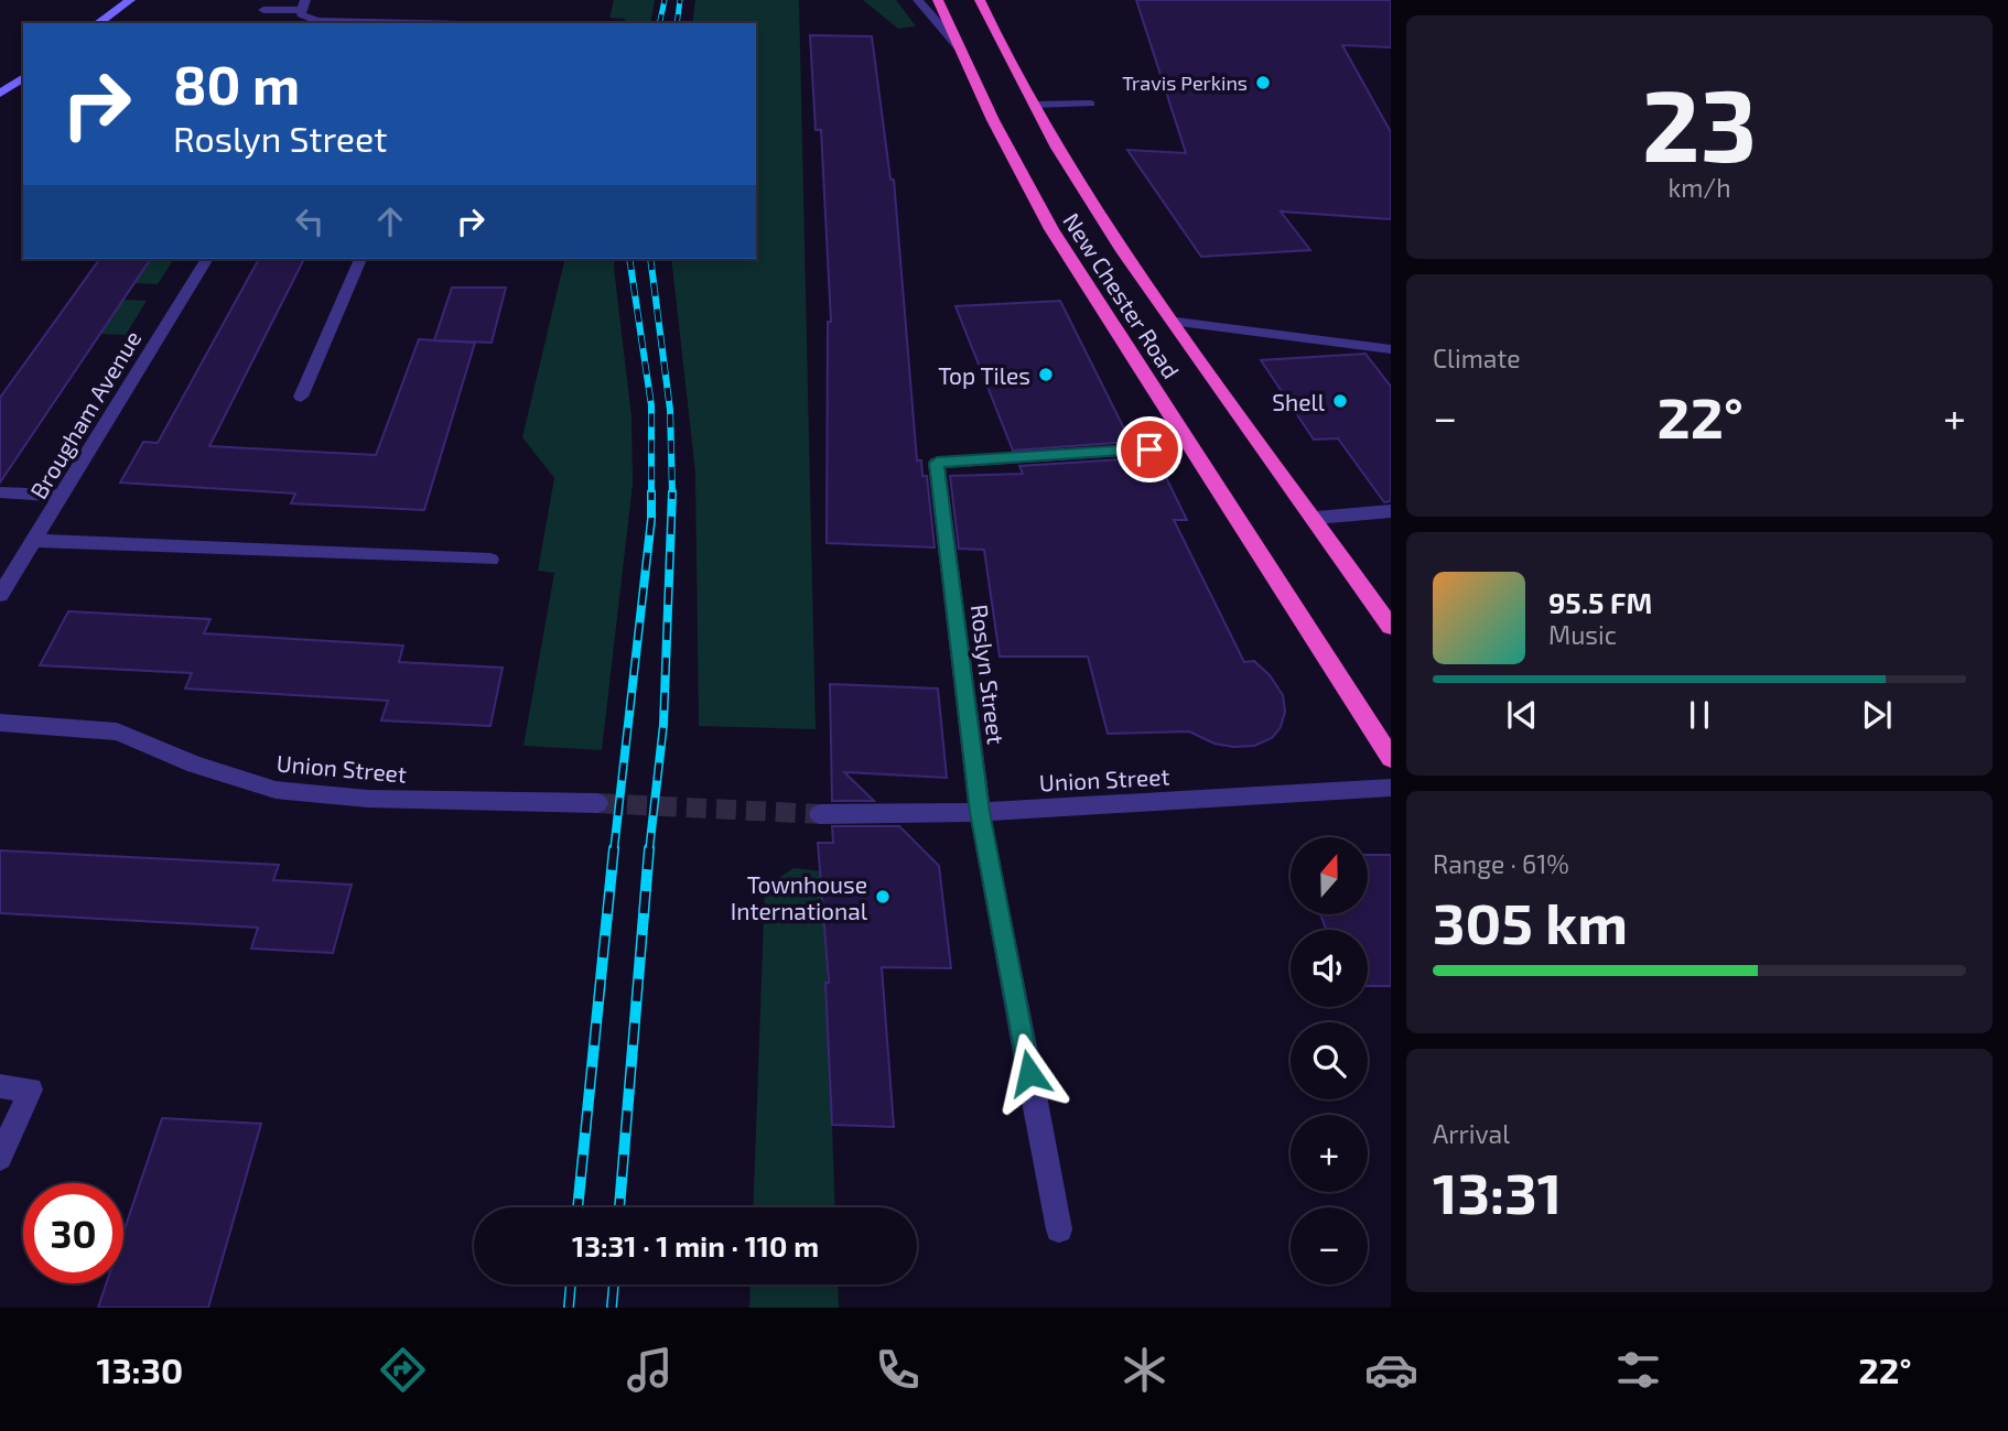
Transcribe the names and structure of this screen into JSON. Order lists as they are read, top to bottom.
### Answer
{
  "streets": {
    "highway": ["New Chester Road"],
    "street": ["Brougham Avenue", "Roslyn Street", "Union Street"]
  },
  "crossings": [
    ["Roslyn Street", "Union Street"]
  ],
  "places": [
    "Travis Perkins",
    "Top Tiles",
    "Shell",
    "Townhouse International"
  ],
  "north": "top",
  "page": {
    "tile": [
      ["23", "km/h"],
      "Climate",
      ["Range · 61%", "305 km"],
      ["Arrival", "13:31"]
    ],
    "turn": ["80 m", "Roslyn Street"],
    "heat": ["−", "22°", "+"],
    "song": ["95.5 FM", "Music"],
    "map_buttons": ["+", "−"],
    "limit": "30",
    "trip": "13:31 · 1 min · 110 m",
    "tabs": ["13:30", "22°"]
  }
}
